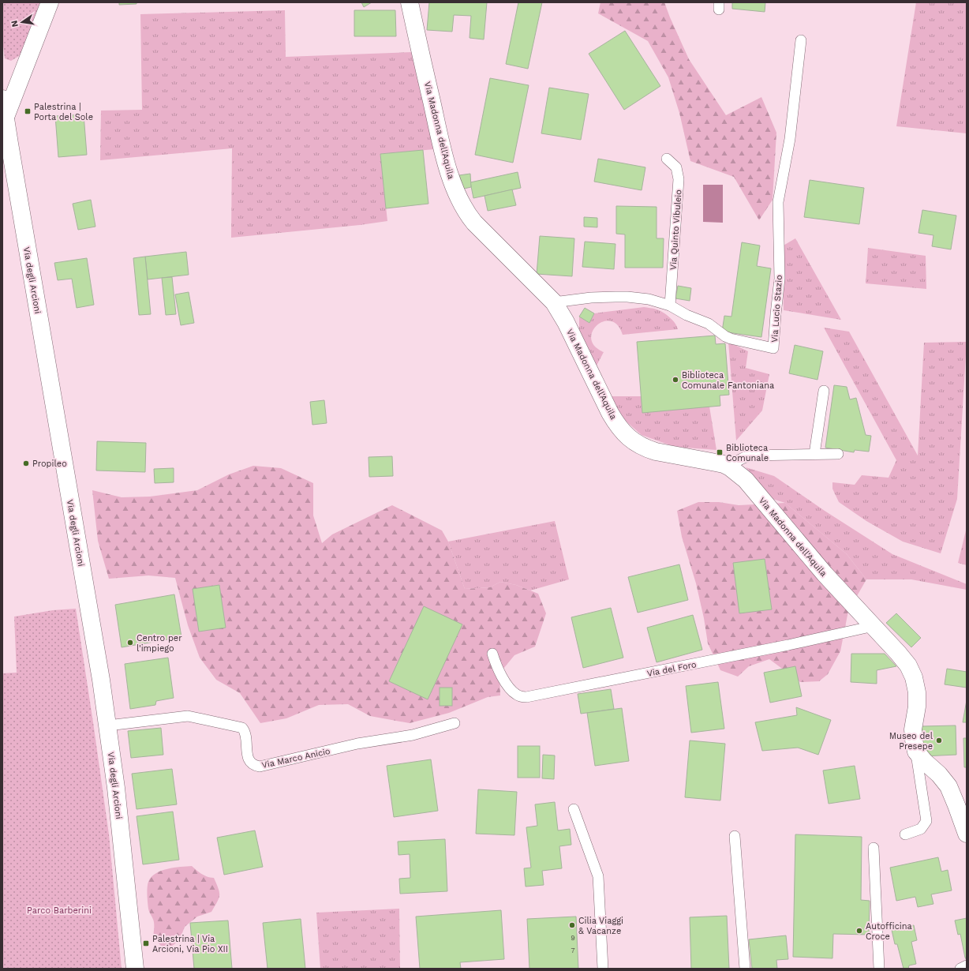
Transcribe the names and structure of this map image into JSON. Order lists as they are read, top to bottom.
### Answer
{
  "streets": {
    "street": ["Via Madonna dell'Aquila", "Via degli Arcioni"],
    "lane": [
      "Via Quinto Vibuleio",
      "Via Lucio Stazio",
      "Via del Foro",
      "Via Marco Anicio"
    ]
  },
  "crossings": [
    ["Via Madonna dell'Aquila", "Via Lucio Stazio"],
    ["Via Madonna dell'Aquila", "Via del Foro"],
    ["Via Quinto Vibuleio", "Via Lucio Stazio"],
    ["Via degli Arcioni", "Via Marco Anicio"]
  ],
  "parks": ["Parco Barberini"],
  "places": {
    "transit": ["Palestrina | Porta del Sole", "Biblioteca Comunale", "Palestrina | Via Arcioni, Via Pio XII"],
    "other": [
      "Biblioteca Comunale Fantoniana",
      "Propileo",
      "Centro per l'impiego",
      "Museo del Presepe",
      "Cilia Viaggi & Vacanze",
      "Autofficina Croce"
    ]
  },
  "house_numbers": ["9", "7"],
  "north": "left"
}
